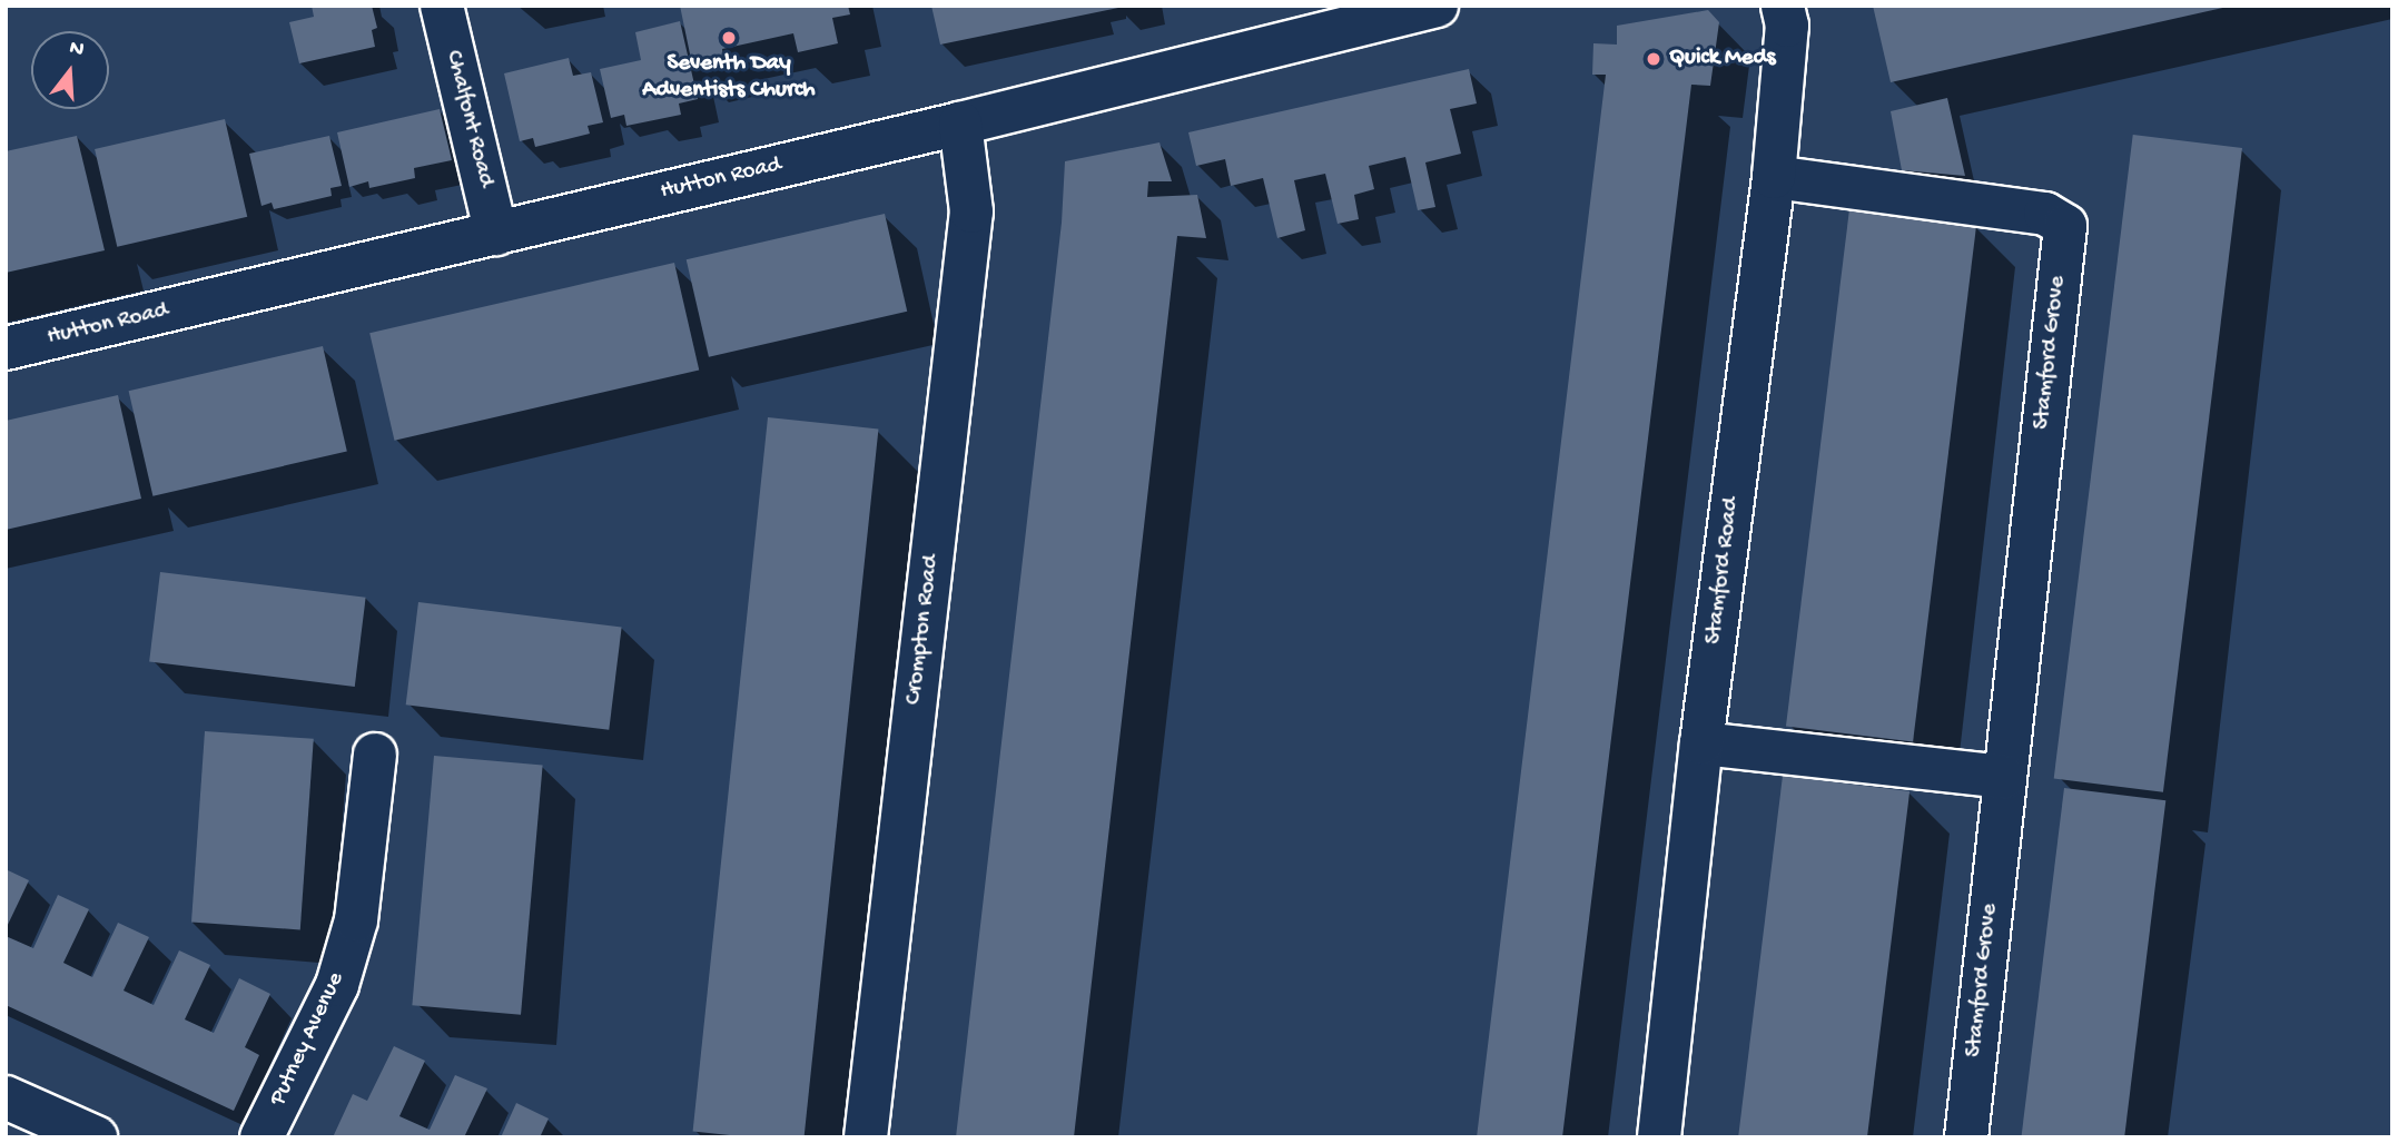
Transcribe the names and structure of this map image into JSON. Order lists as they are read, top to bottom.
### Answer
{
  "streets": {
    "street": [
      "Chalfont Road",
      "Hutton Road",
      "Stamford Grove",
      "Stamford Road",
      "Crompton Road",
      "Putney Avenue"
    ]
  },
  "crossings": [
    ["Chalfont Road", "Hutton Road"],
    ["Hutton Road", "Crompton Road"],
    ["Stamford Grove", "Stamford Road"]
  ],
  "places": ["Seventh Day Adventists Church", "Quick Meds"],
  "north": "top"
}
